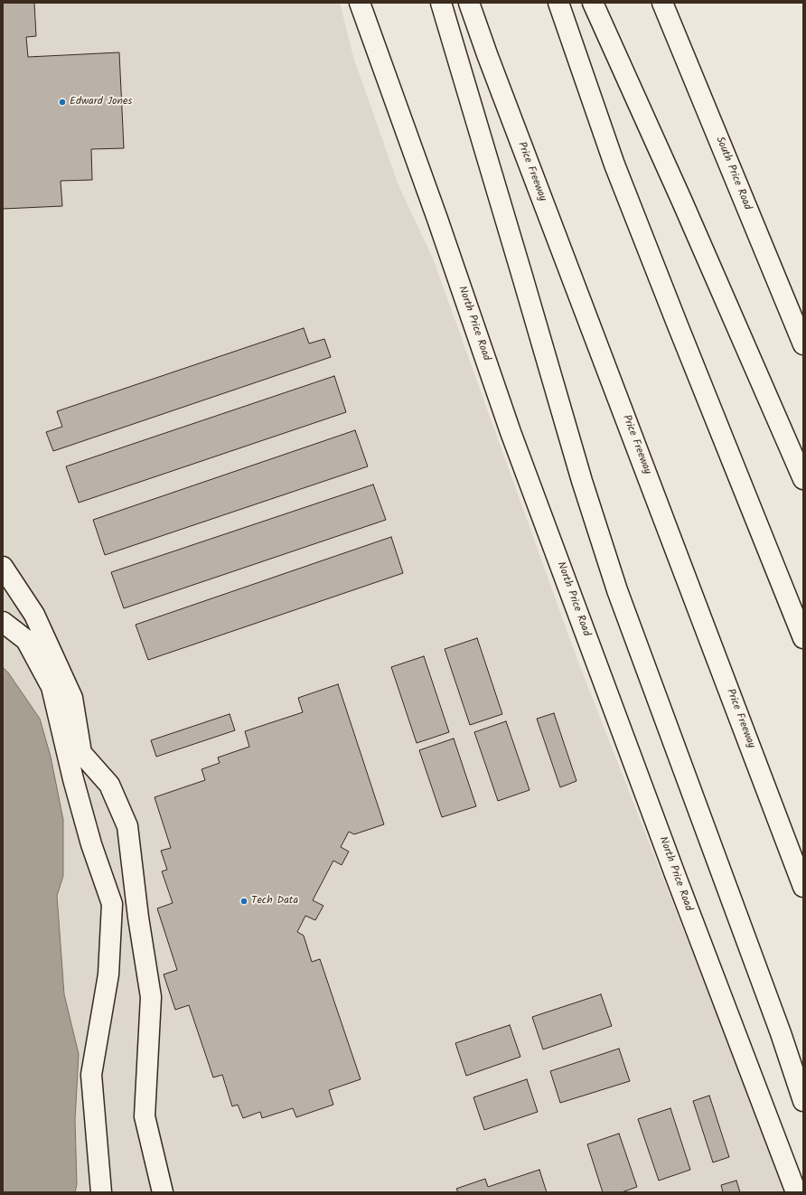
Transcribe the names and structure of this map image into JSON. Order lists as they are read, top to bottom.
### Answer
{
  "streets": {
    "main road": ["Price Freeway", "South Price Road", "North Price Road"]
  },
  "places": ["Edward Jones", "Tech Data"]
}
